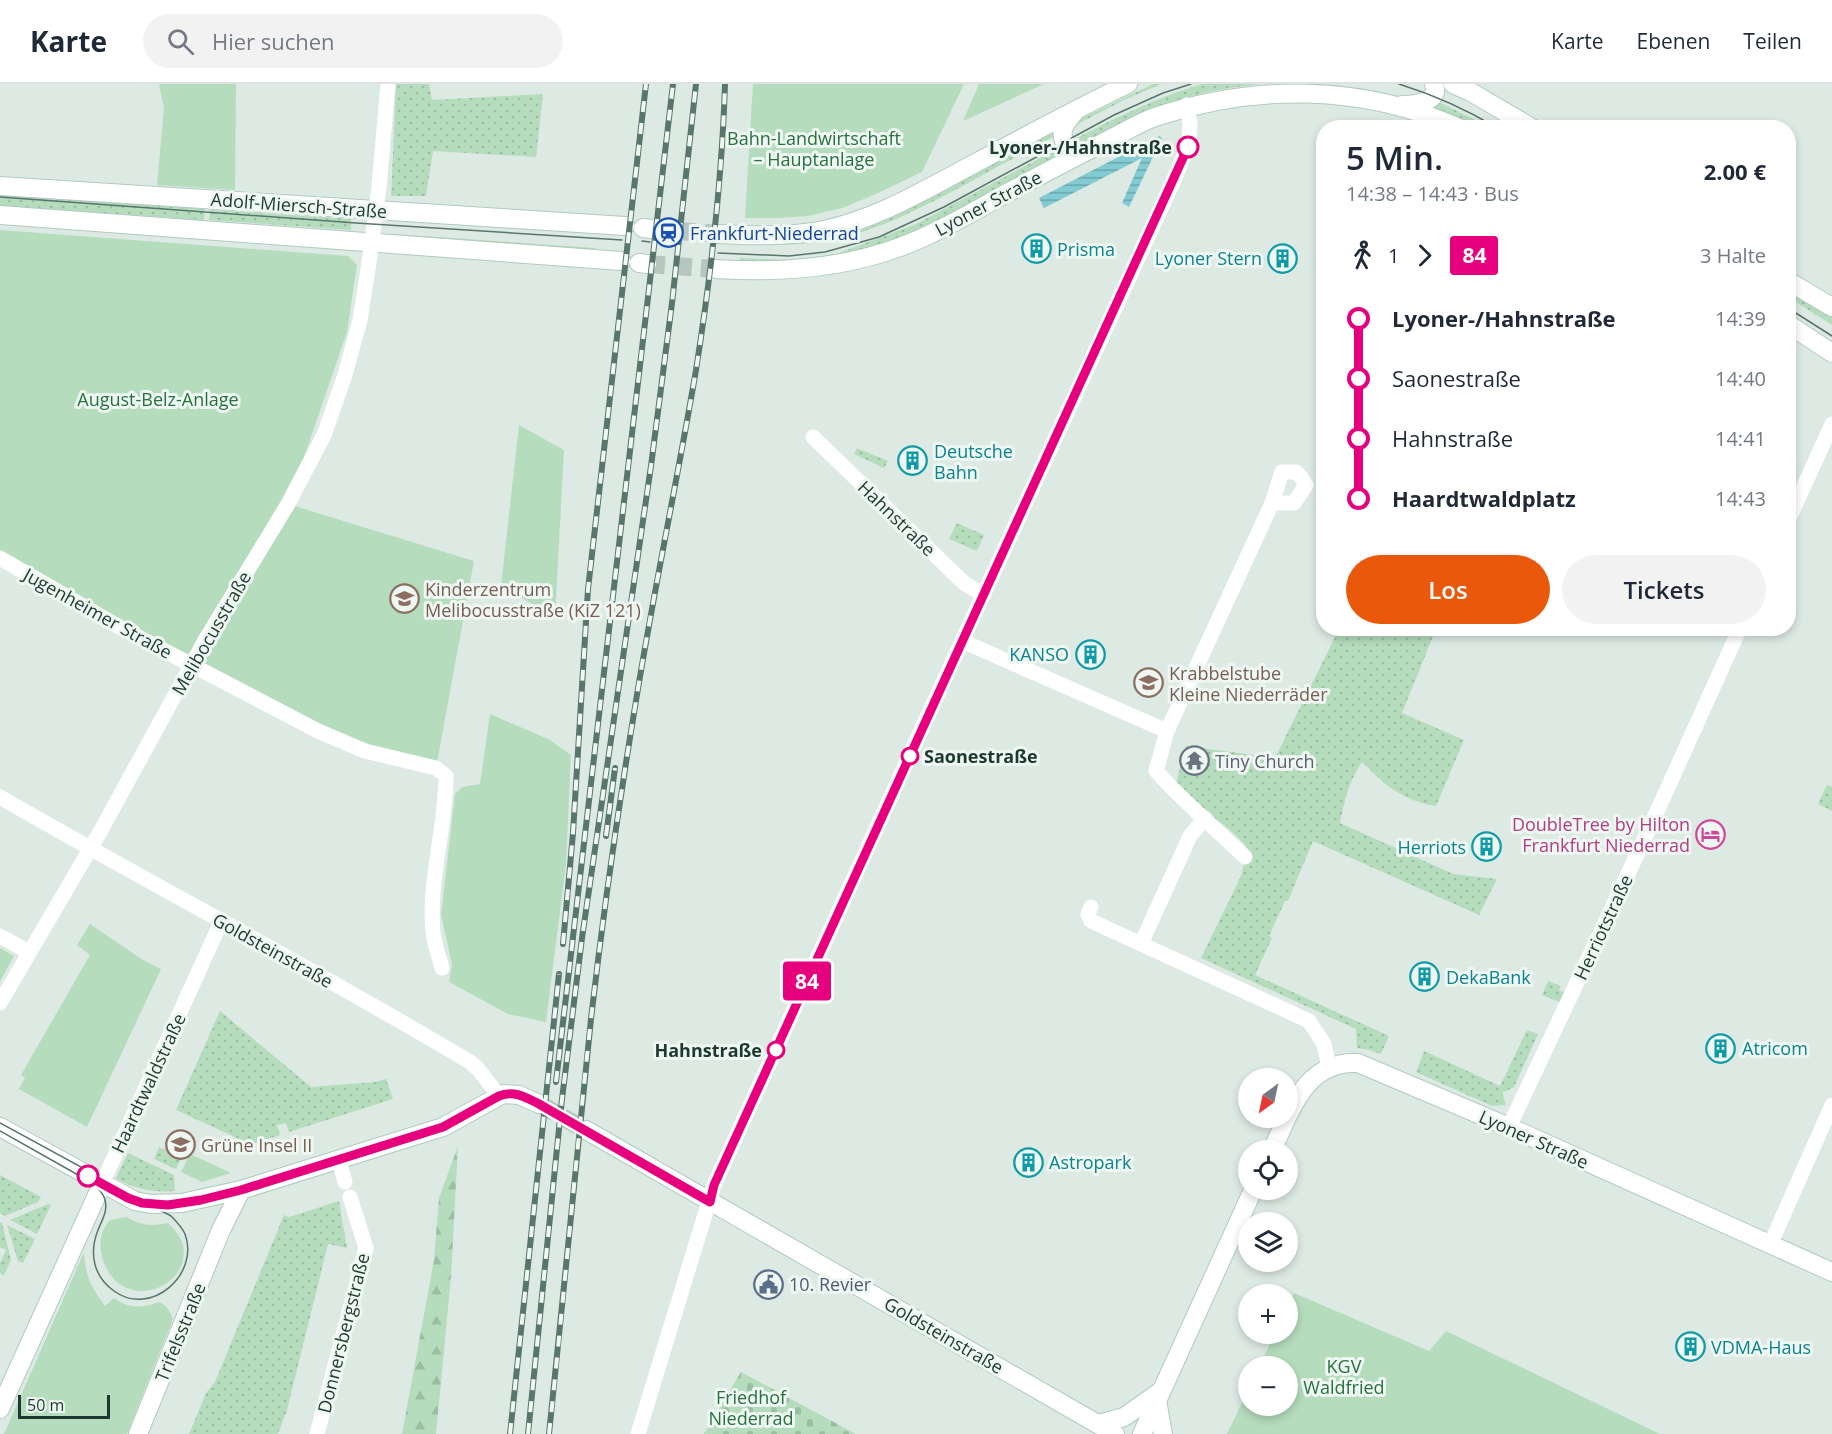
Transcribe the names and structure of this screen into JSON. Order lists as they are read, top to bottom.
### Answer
{
  "streets": {
    "main road": [
      "Lyoner Straße",
      "Adolf-Miersch-Straße",
      "Goldsteinstraße",
      "Haardtwaldstraße",
      "Trifelsstraße"
    ],
    "street": [
      "Hahnstraße",
      "Jugenheimer Straße",
      "Melibocusstraße",
      "Herriotstraße",
      "Donnersbergstraße"
    ]
  },
  "crossings": [
    ["Lyoner Straße", "Herriotstraße"],
    ["Adolf-Miersch-Straße", "Melibocusstraße"],
    ["Jugenheimer Straße", "Melibocusstraße"],
    ["Melibocusstraße", "Goldsteinstraße"],
    ["Goldsteinstraße", "Haardtwaldstraße"]
  ],
  "parks": [
    "Bahn-Landwirtschaft – Hauptanlage",
    "August-Belz-Anlage",
    "KGV Waldfried",
    "Friedhof Niederrad"
  ],
  "places": {
    "other": ["Lyoner-/Hahnstraße", "Saonestraße", "Hahnstraße"],
    "station": ["Frankfurt-Niederrad"],
    "building": [
      "Prisma",
      "Lyoner Stern",
      "Deutsche Bahn",
      "KANSO",
      "Herriots",
      "DekaBank",
      "Atricom",
      "Astropark",
      "VDMA-Haus"
    ],
    "school or university": ["Kinderzentrum Melibocusstraße (KiZ 121)", "Krabbelstube Kleine Niederräder", "Grüne Insel II"],
    "temple": ["Tiny Church"],
    "hotel": ["DoubleTree by Hilton Frankfurt Niederrad"],
    "public building": ["10. Revier"]
  },
  "lines": ["bus line 84"],
  "scale_bar": "50 m",
  "north": "bottom left",
  "page": {
    "header": "Karte",
    "search": "Hier suchen",
    "nav": ["Karte", "Ebenen", "Teilen"],
    "on_map": "84",
    "heading": ["5 Min.", "14:38 – 14:43 · Bus", "2.00 €"],
    "legs": ["1", "84", "3 Halte"],
    "list": [
      {
        "name": "Lyoner-/Hahnstraße",
        "value": "14:39"
      },
      {
        "name": "Saonestraße",
        "value": "14:40"
      },
      {
        "name": "Hahnstraße",
        "value": "14:41"
      },
      {
        "name": "Haardtwaldplatz",
        "value": "14:43"
      }
    ],
    "buttons": ["Los", "Tickets"],
    "map_buttons": ["+", "−"],
    "scale": "50 m"
  }
}
